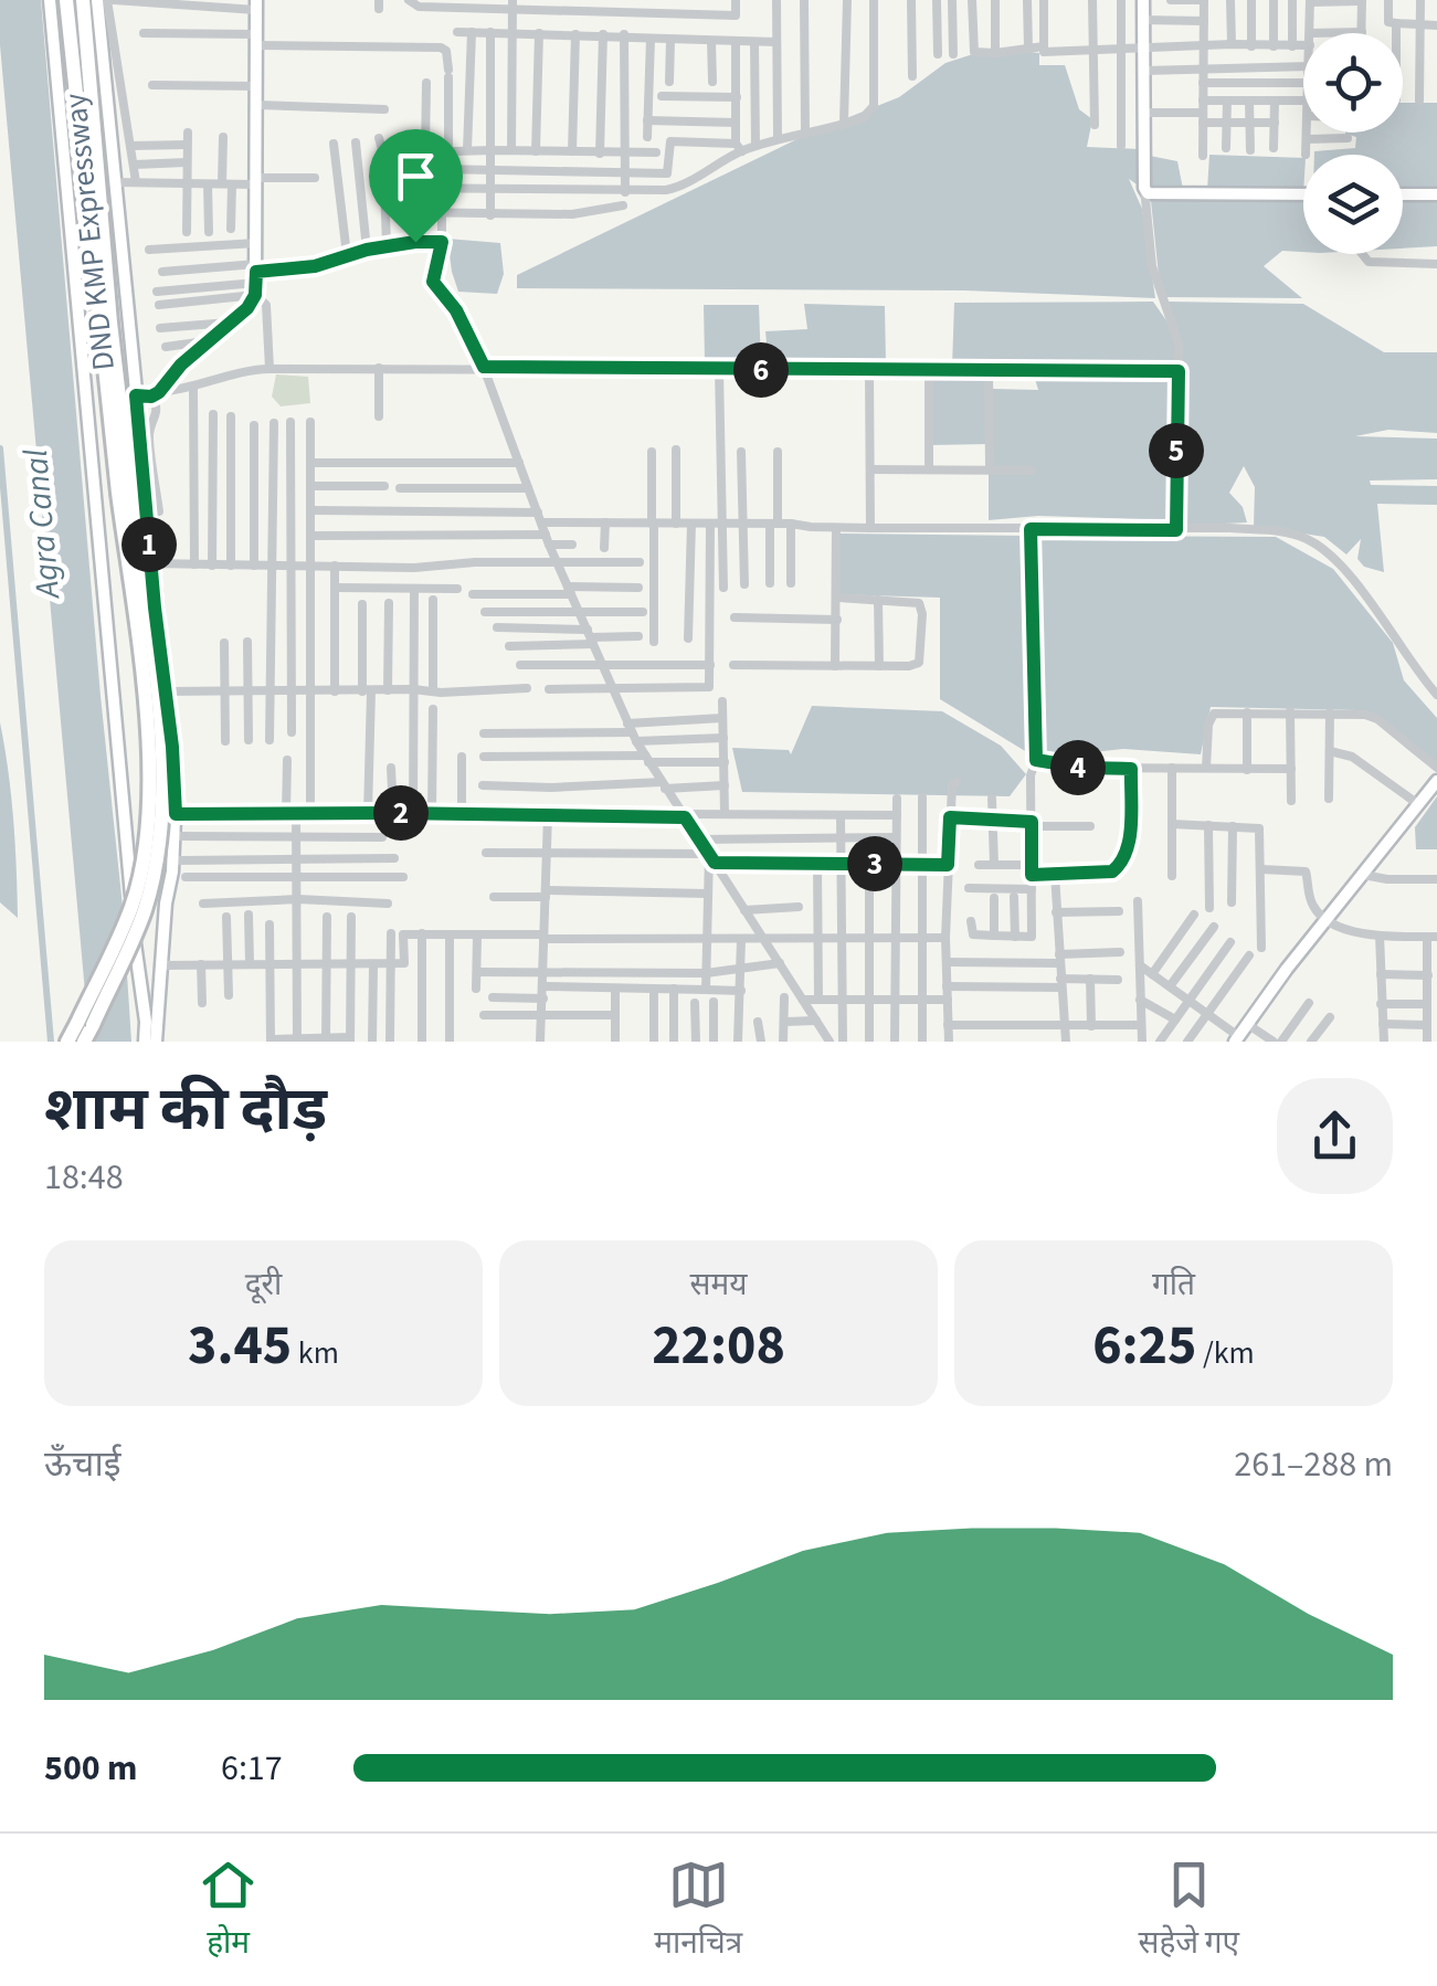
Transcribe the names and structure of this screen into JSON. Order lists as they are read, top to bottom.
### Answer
{
  "streets": {
    "highway": ["DND KMP Expressway"]
  },
  "water": ["Agra Canal"],
  "page": {
    "pins": [
      "6",
      "5",
      "1",
      "4",
      "2",
      "3"
    ],
    "heading": ["शाम की दौड़", "18:48"],
    "stats": [
      ["दूरी", "3.45 km"],
      ["समय", "22:08"],
      ["गति", "6:25 /km"]
    ],
    "chart": ["ऊँचाई", "261–288 m"],
    "list": [
      {
        "name": "500 m",
        "note": "6:17"
      }
    ],
    "tabs": ["होम", "मानचित्र", "सहेजे गए"]
  }
}
